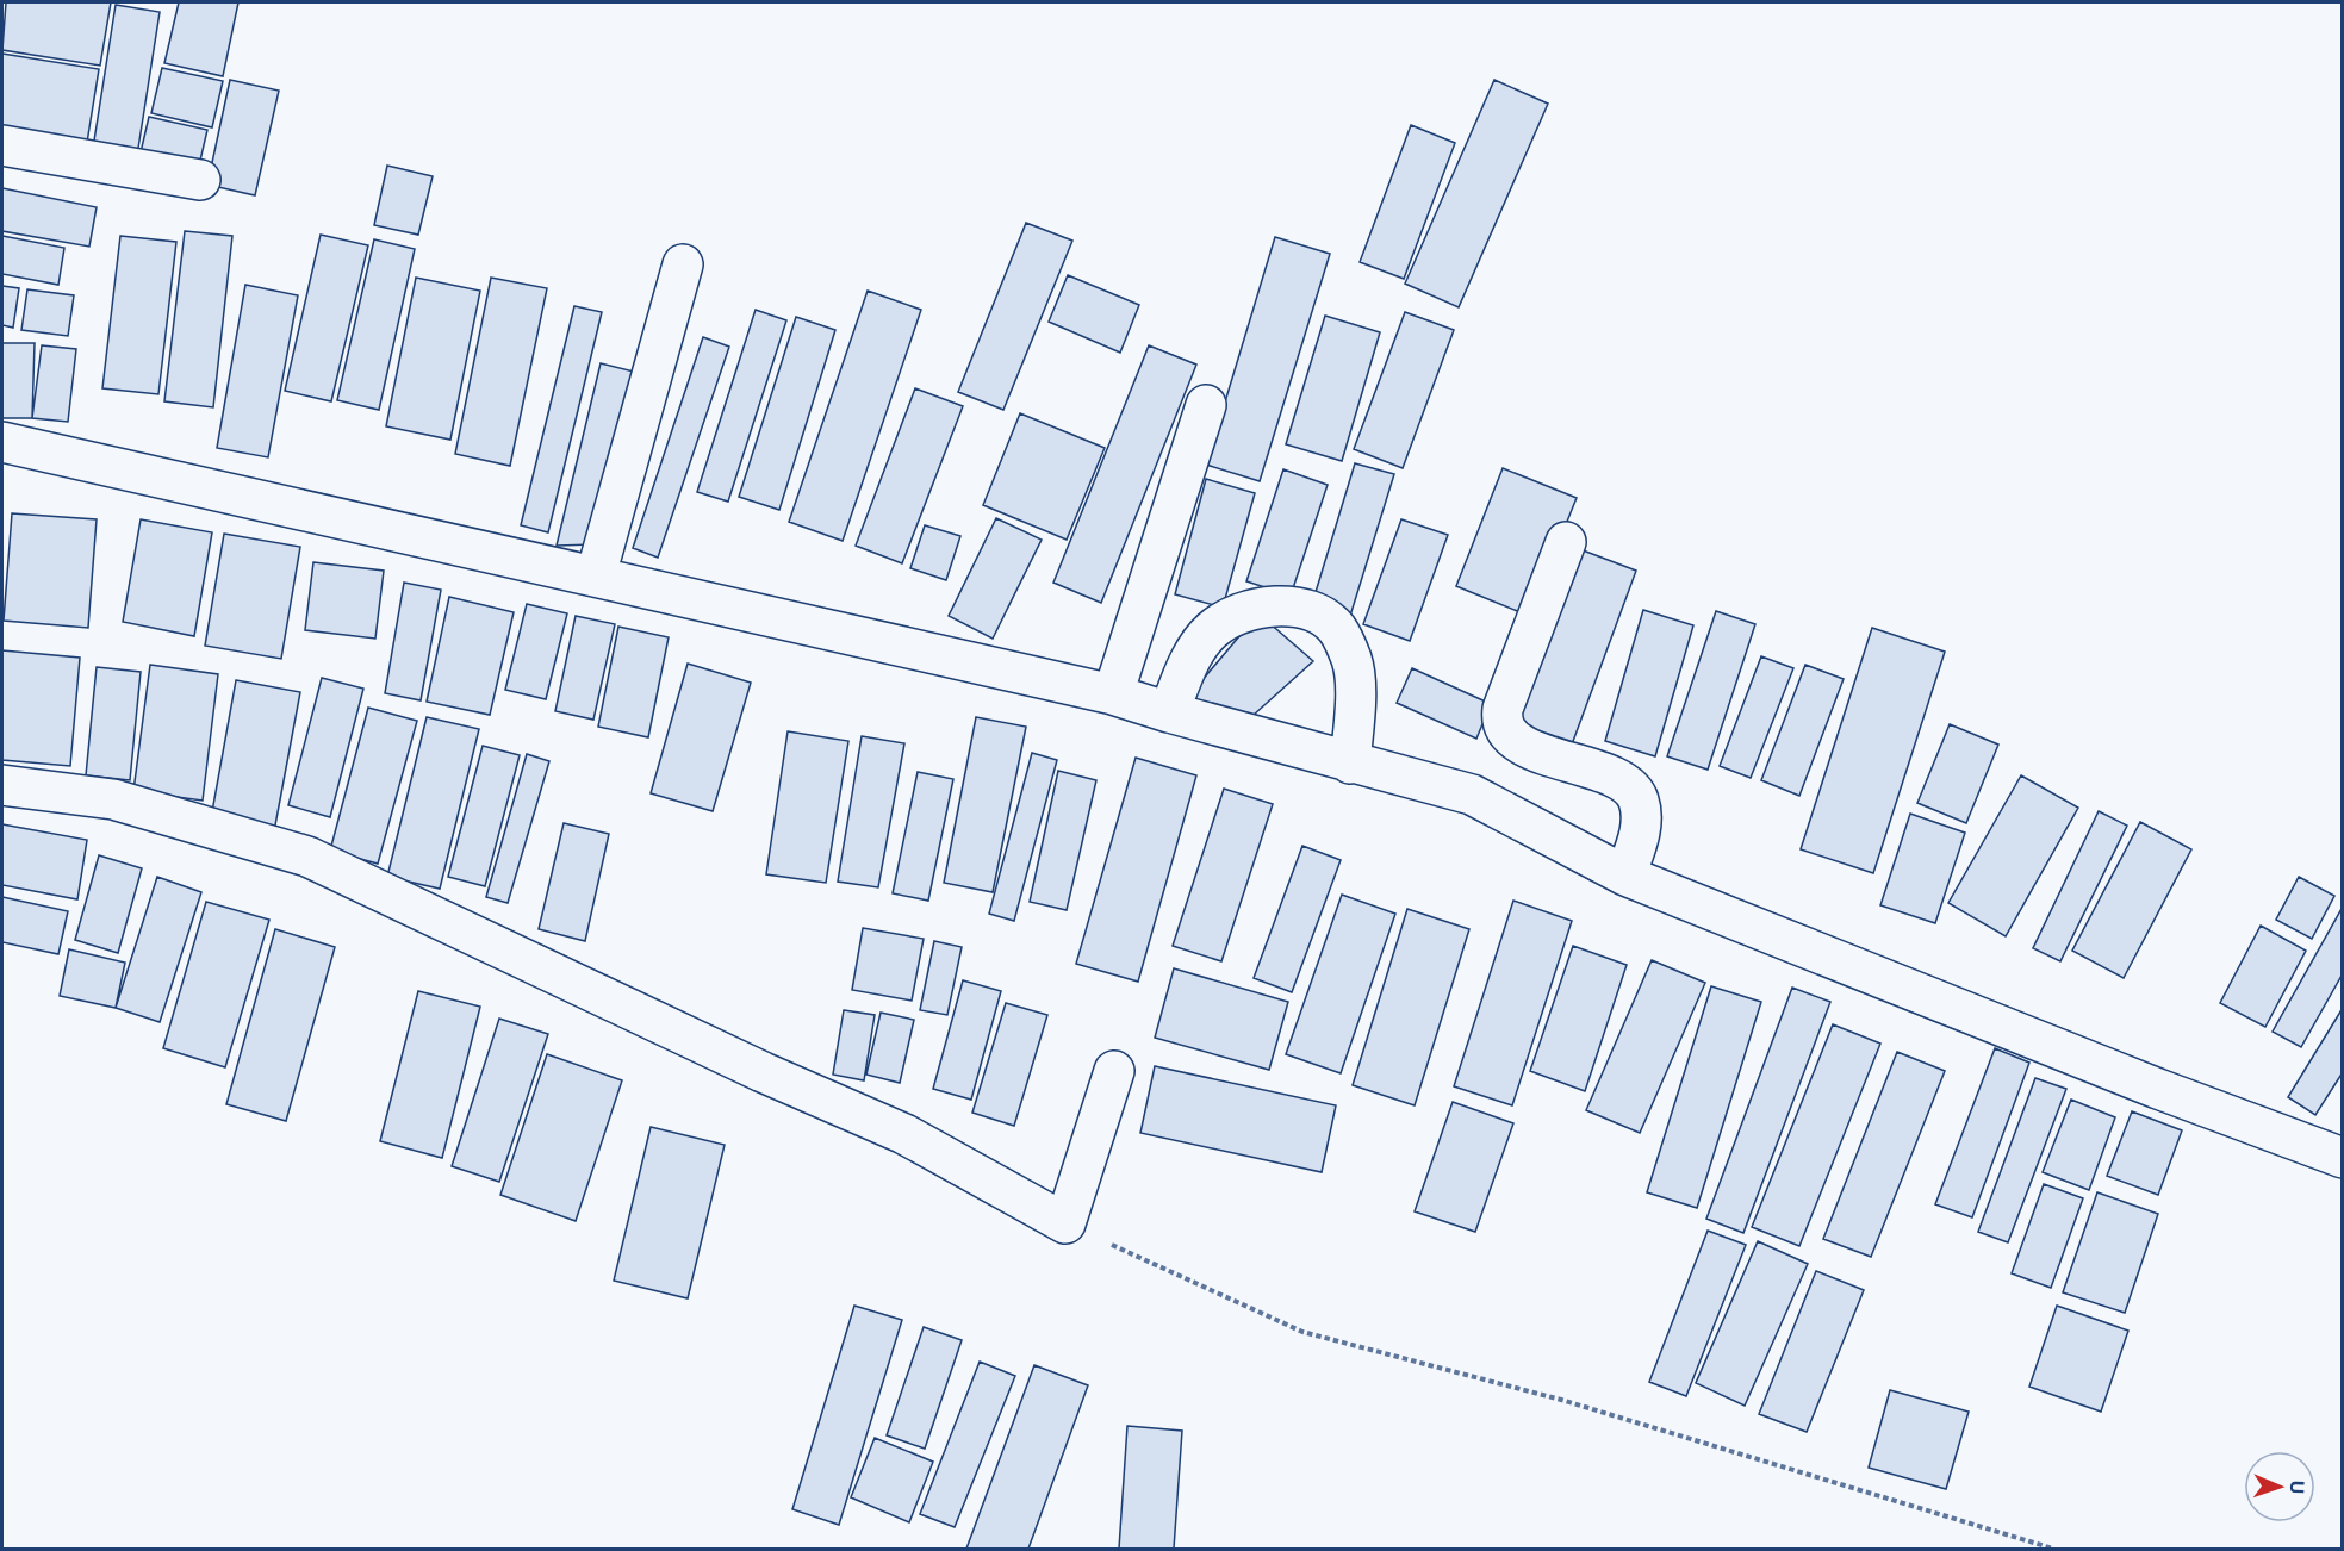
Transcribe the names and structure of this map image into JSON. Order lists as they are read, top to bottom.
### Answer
{
  "north": "right"
}
